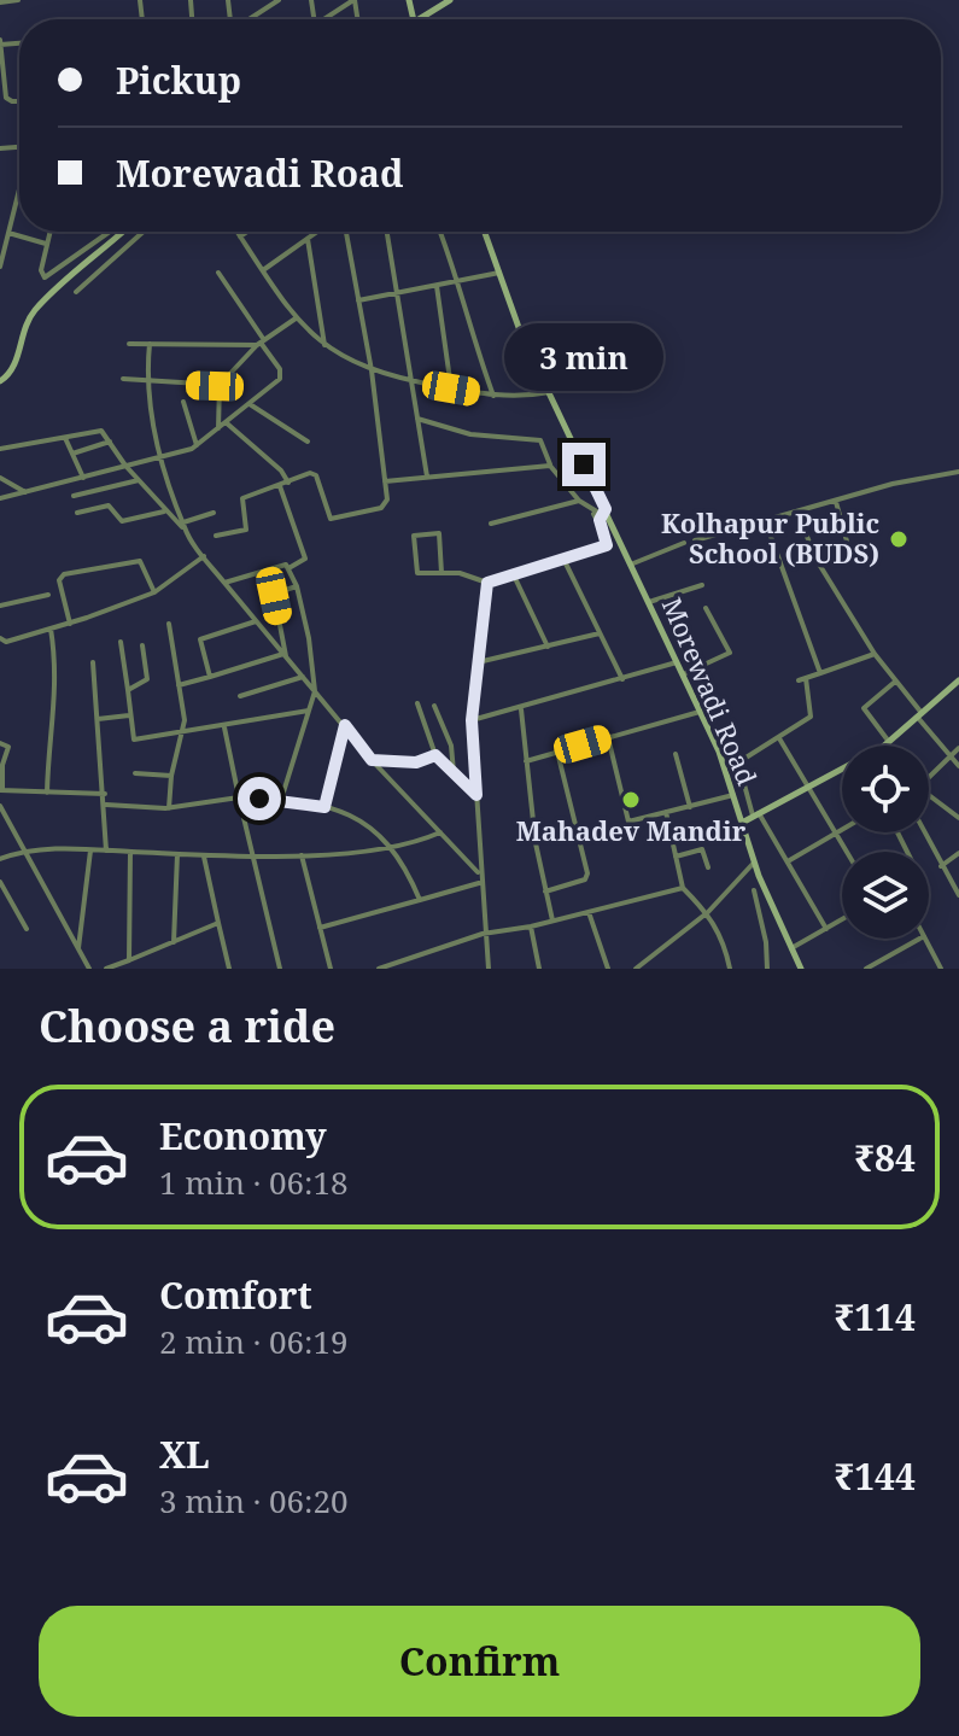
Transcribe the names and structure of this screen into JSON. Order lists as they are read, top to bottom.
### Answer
{
  "streets": {
    "main road": ["Morewadi Road"]
  },
  "places": ["Kolhapur Public School (BUDS)", "Mahadev Mandir"],
  "page": {
    "banner": ["Pickup", "Morewadi Road"],
    "bubble": "3 min",
    "heading": "Choose a ride",
    "list": [
      {
        "name": "Economy",
        "note": "1 min · 06:18",
        "value": "₹84"
      },
      {
        "name": "Comfort",
        "note": "2 min · 06:19",
        "value": "₹114"
      },
      {
        "name": "XL",
        "note": "3 min · 06:20",
        "value": "₹144"
      }
    ],
    "buttons": "Confirm"
  }
}
